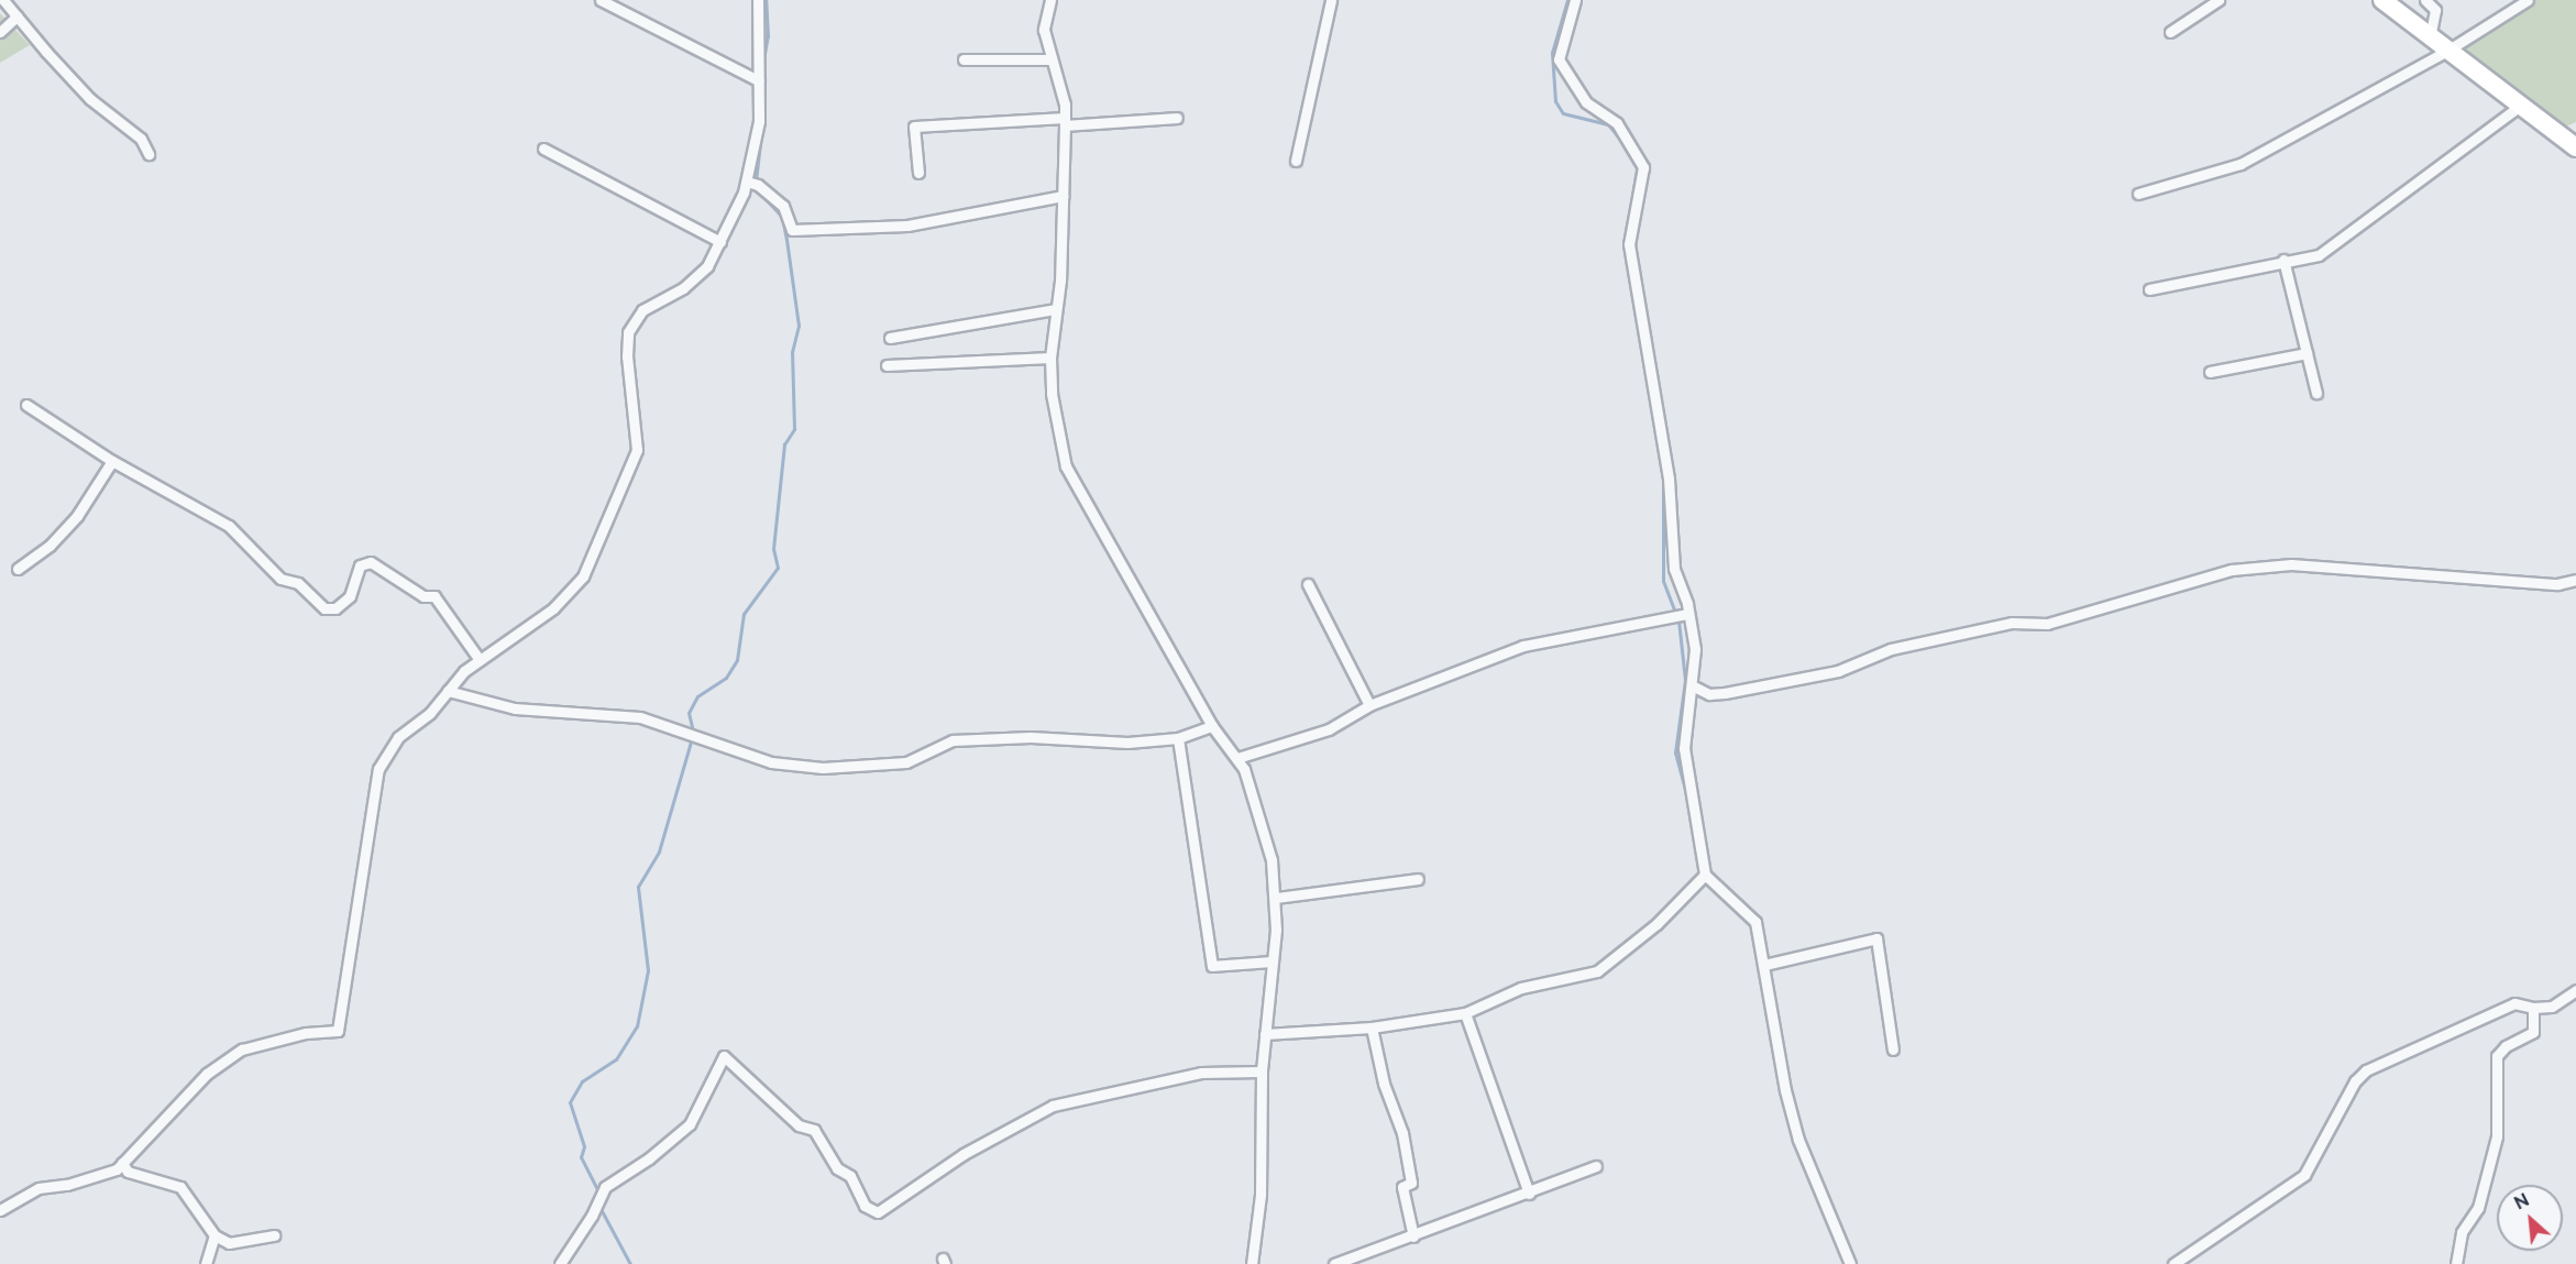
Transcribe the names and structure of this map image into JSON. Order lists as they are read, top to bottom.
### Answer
{
  "north": "top left"
}
